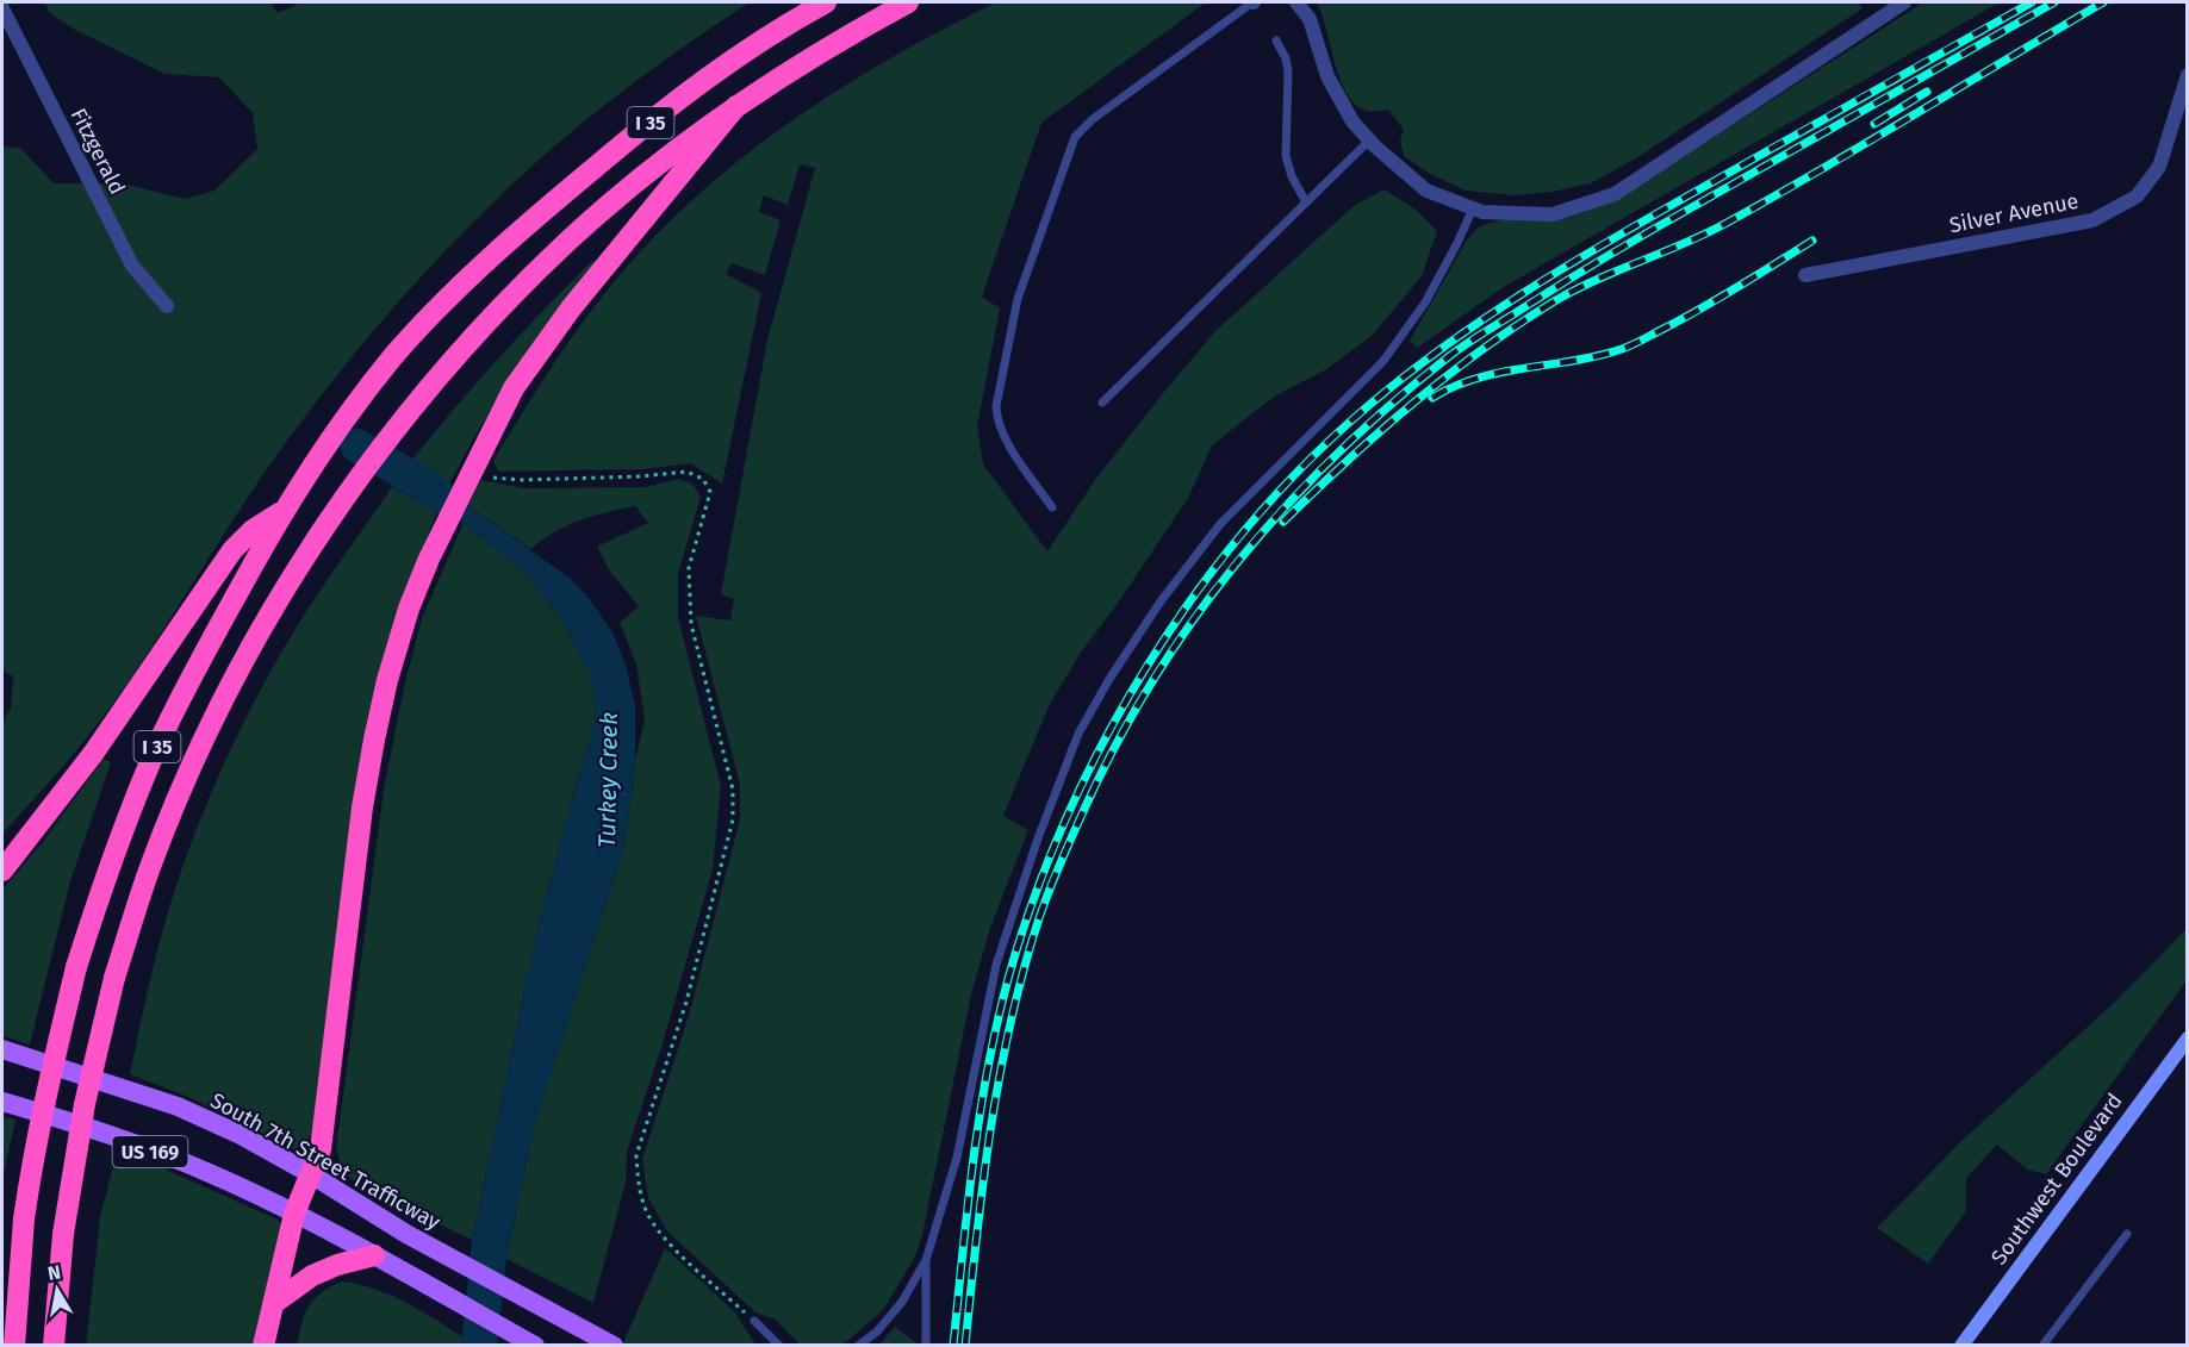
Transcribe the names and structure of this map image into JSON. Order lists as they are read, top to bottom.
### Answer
{
  "streets": {
    "highway": ["I 35"],
    "main road": ["US 169", "South 7th Street Trafficway", "Southwest Boulevard"],
    "street": ["Fitzgerald", "Silver Avenue"]
  },
  "water": ["Turkey Creek"],
  "north": "top"
}
